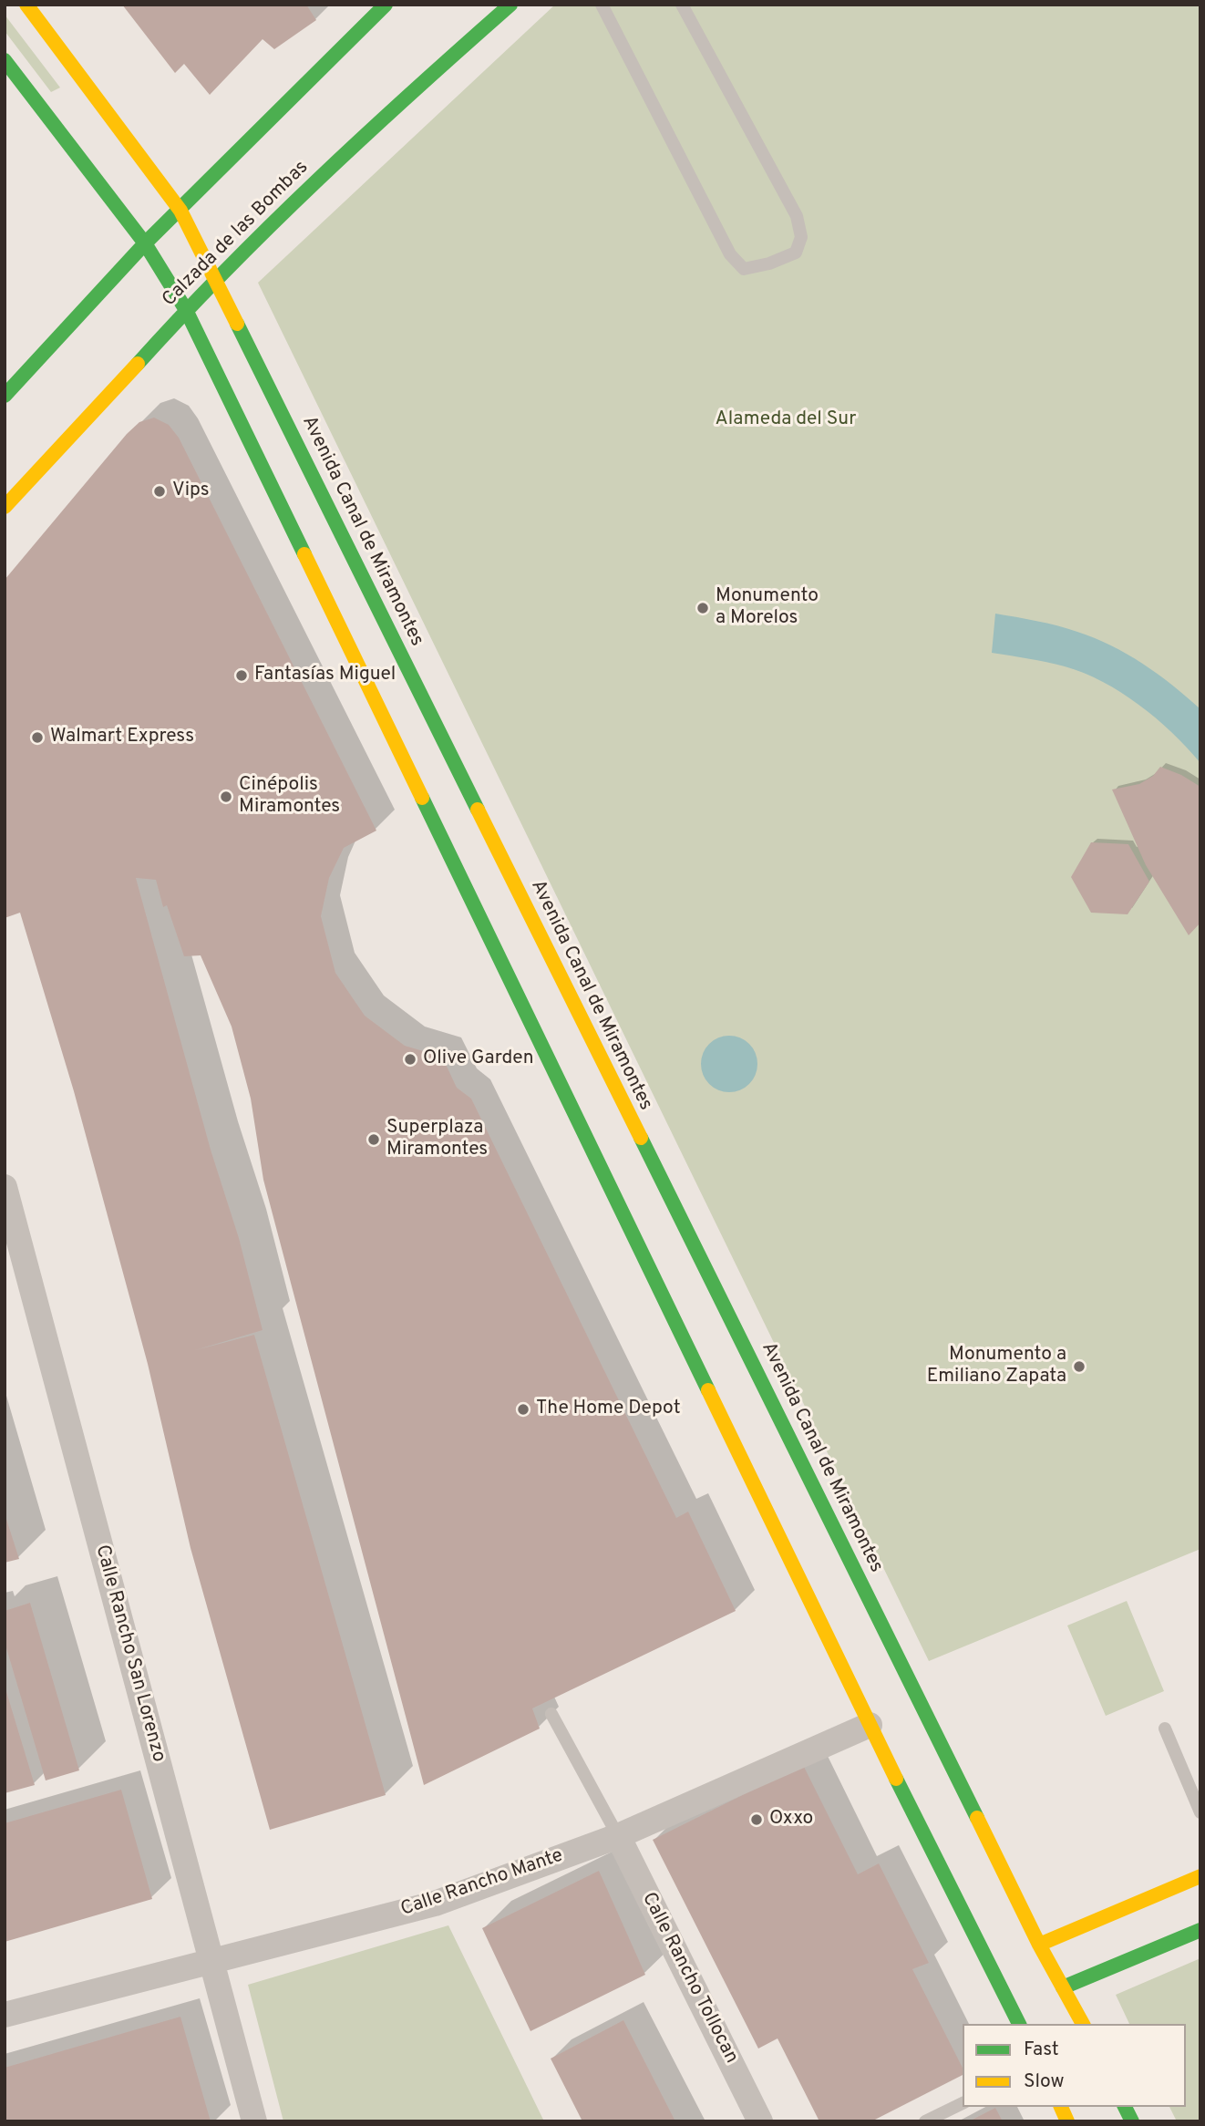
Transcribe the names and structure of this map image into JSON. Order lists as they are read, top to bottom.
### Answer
{
  "streets": {
    "main road": ["Calzada de las Bombas", "Avenida Canal de Miramontes"],
    "street": ["Calle Rancho San Lorenzo", "Calle Rancho Mante", "Calle Rancho Tollocan"]
  },
  "crossings": [
    ["Calzada de las Bombas", "Avenida Canal de Miramontes"],
    ["Calle Rancho San Lorenzo", "Calle Rancho Mante"],
    ["Calle Rancho Mante", "Calle Rancho Tollocan"]
  ],
  "parks": ["Alameda del Sur"],
  "places": [
    "Vips",
    "Monumento a Morelos",
    "Fantasías Miguel",
    "Walmart Express",
    "Cinépolis Miramontes",
    "Olive Garden",
    "Superplaza Miramontes",
    "Monumento a Emiliano Zapata",
    "The Home Depot",
    "Oxxo"
  ],
  "legend": ["Fast", "Slow"]
}
